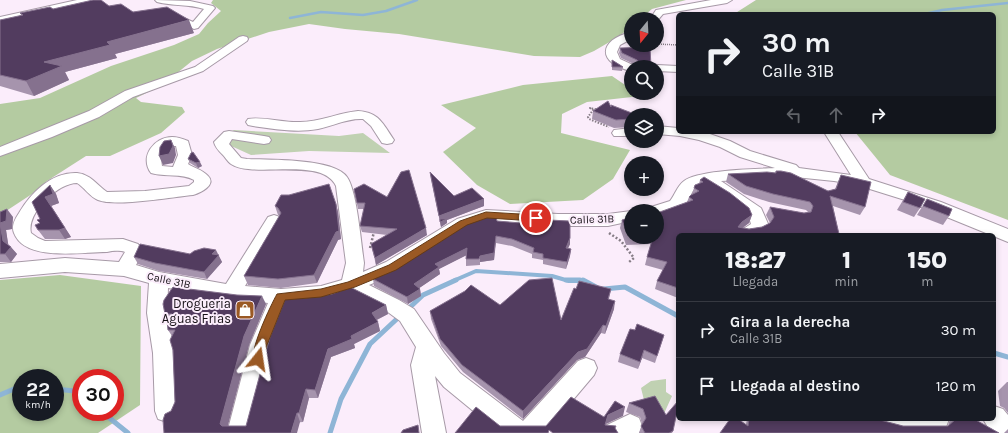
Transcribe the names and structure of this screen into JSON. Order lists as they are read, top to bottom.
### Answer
{
  "streets": {
    "street": ["Calle 31B"]
  },
  "places": {
    "shop": ["Drogueria Aguas Frias"]
  },
  "north": "bottom",
  "page": {
    "map_buttons": ["+", "−"],
    "turn": ["30 m", "Calle 31B"],
    "eta": [
      "18:27",
      "Llegada",
      "1",
      "min",
      "150",
      "m"
    ],
    "list": [
      {
        "name": "Gira a la derecha",
        "note": "Calle 31B",
        "value": "30 m"
      },
      {
        "name": "Llegada al destino",
        "value": "120 m"
      }
    ],
    "speed": "22 km/h",
    "limit": "30"
  }
}
